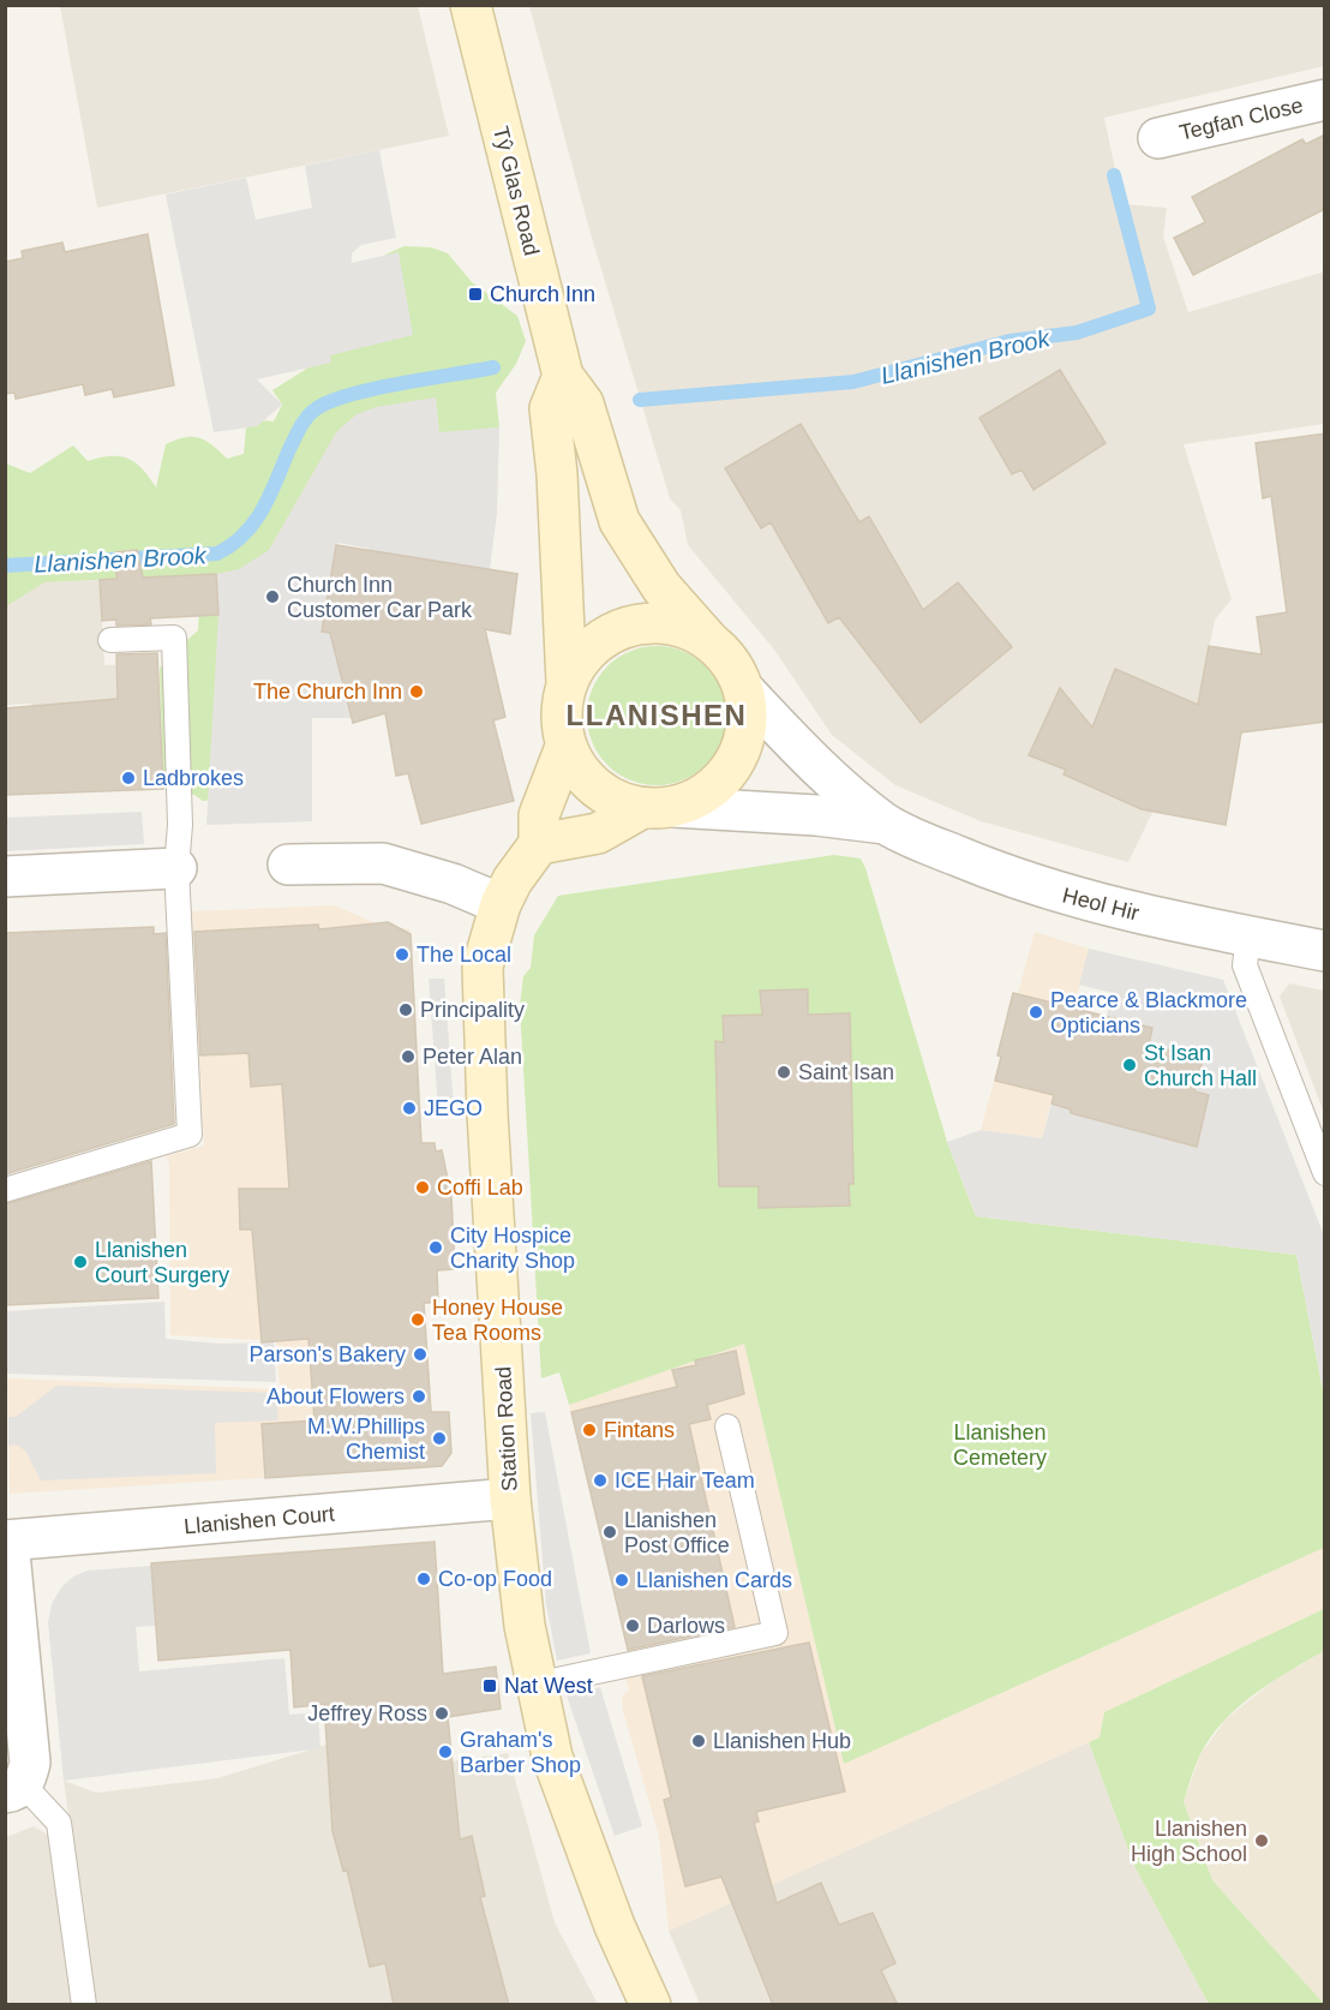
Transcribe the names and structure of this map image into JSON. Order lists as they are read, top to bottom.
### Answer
{
  "streets": {
    "main road": ["Tŷ Glas Road", "Station Road"],
    "street": ["Tegfan Close", "Heol Hir", "Llanishen Court"]
  },
  "crossings": [
    ["Tŷ Glas Road", "Heol Hir"],
    ["Station Road", "Llanishen Court"]
  ],
  "districts": ["LLANISHEN"],
  "water": ["Llanishen Brook"],
  "parks": ["Llanishen Cemetery"],
  "places": {
    "transit": ["Church Inn", "Nat West"],
    "other": [
      "Church Inn Customer Car Park",
      "The Church Inn",
      "Ladbrokes",
      "The Local",
      "Principality",
      "Pearce & Blackmore Opticians",
      "Peter Alan",
      "St Isan Church Hall",
      "Saint Isan",
      "JEGO",
      "Coffi Lab",
      "City Hospice Charity Shop",
      "Llanishen Court Surgery",
      "Honey House Tea Rooms",
      "Parson's Bakery",
      "About Flowers",
      "Fintans",
      "M.W.Phillips Chemist",
      "ICE Hair Team",
      "Llanishen Post Office",
      "Co-op Food",
      "Llanishen Cards",
      "Darlows",
      "Jeffrey Ross",
      "Llanishen Hub",
      "Graham's Barber Shop",
      "Llanishen High School"
    ]
  }
}
